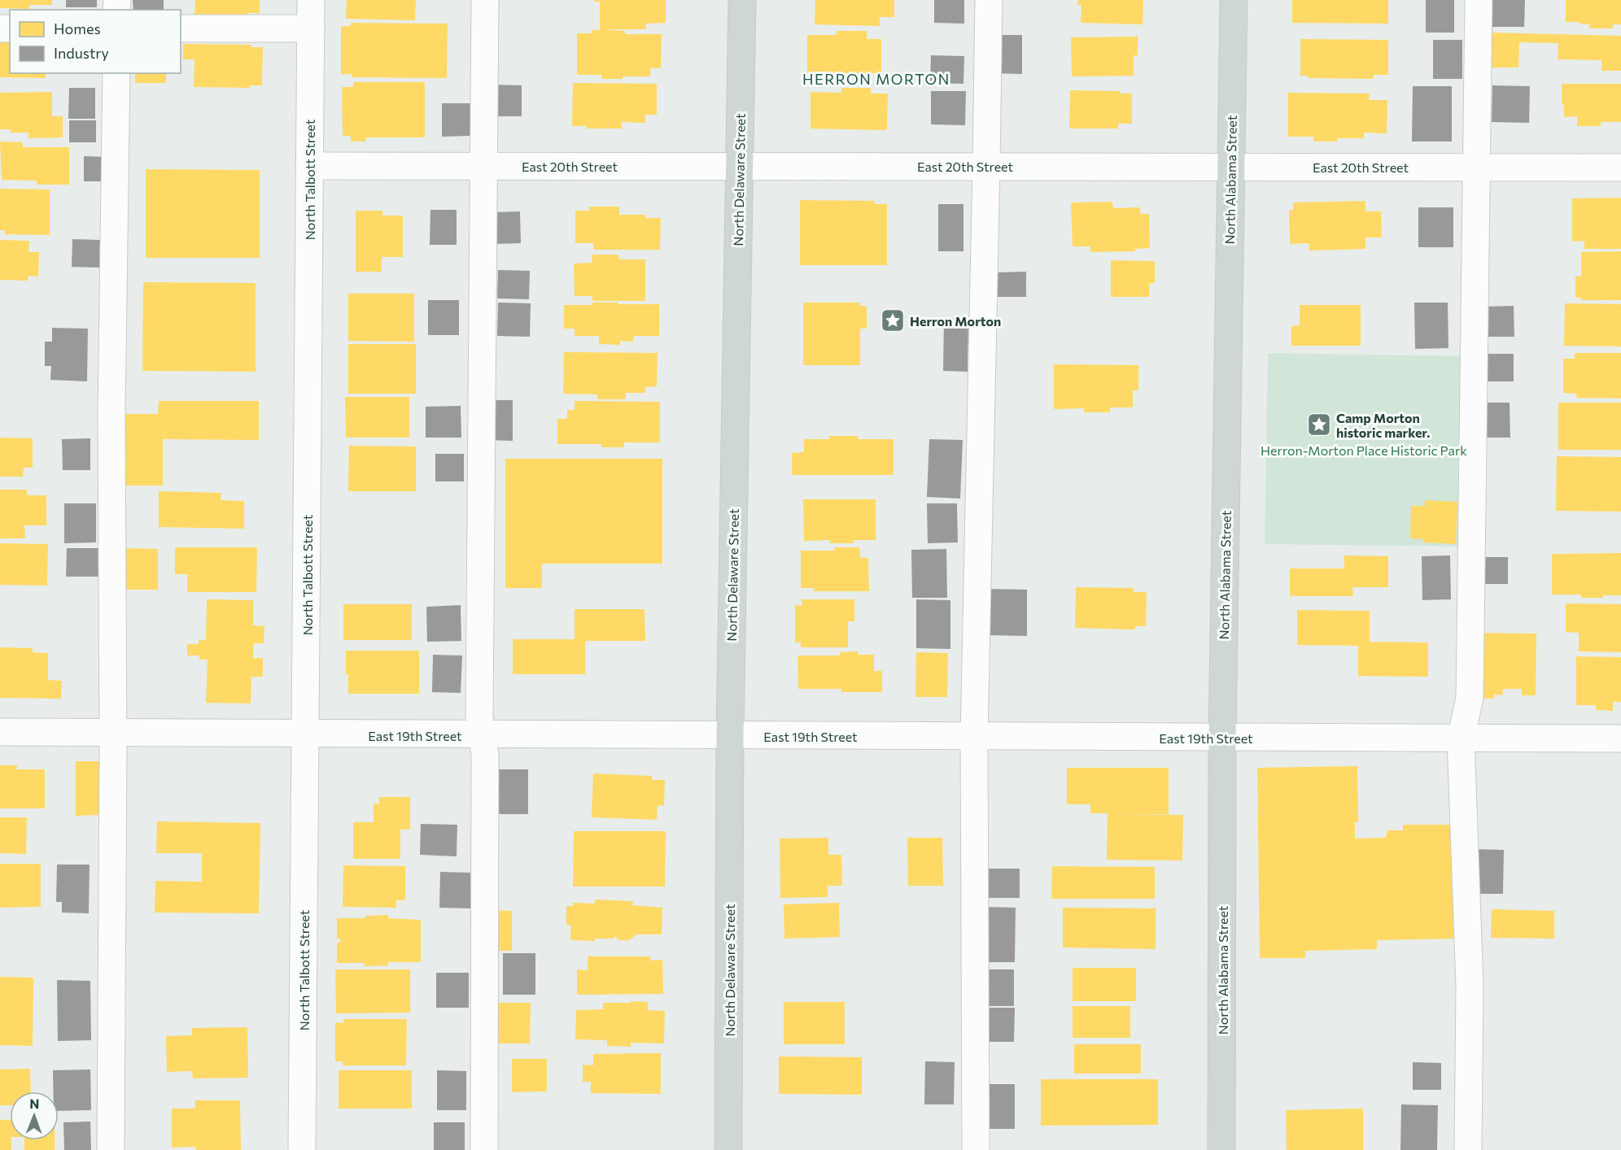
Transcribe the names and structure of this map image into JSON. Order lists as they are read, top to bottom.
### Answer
{
  "streets": {
    "main road": ["North Delaware Street", "North Alabama Street"],
    "street": ["East 20th Street", "North Talbott Street", "East 19th Street"]
  },
  "crossings": [
    ["East 20th Street", "North Talbott Street"],
    ["East 20th Street", "North Delaware Street"],
    ["East 20th Street", "North Alabama Street"],
    ["North Talbott Street", "East 19th Street"],
    ["North Delaware Street", "East 19th Street"],
    ["North Alabama Street", "East 19th Street"]
  ],
  "districts": ["HERRON MORTON"],
  "parks": ["Herron-Morton Place Historic Park"],
  "places": {
    "place": ["Herron Morton", "Camp Morton historic marker."]
  },
  "legend": ["Homes", "Industry"],
  "north": "top"
}
